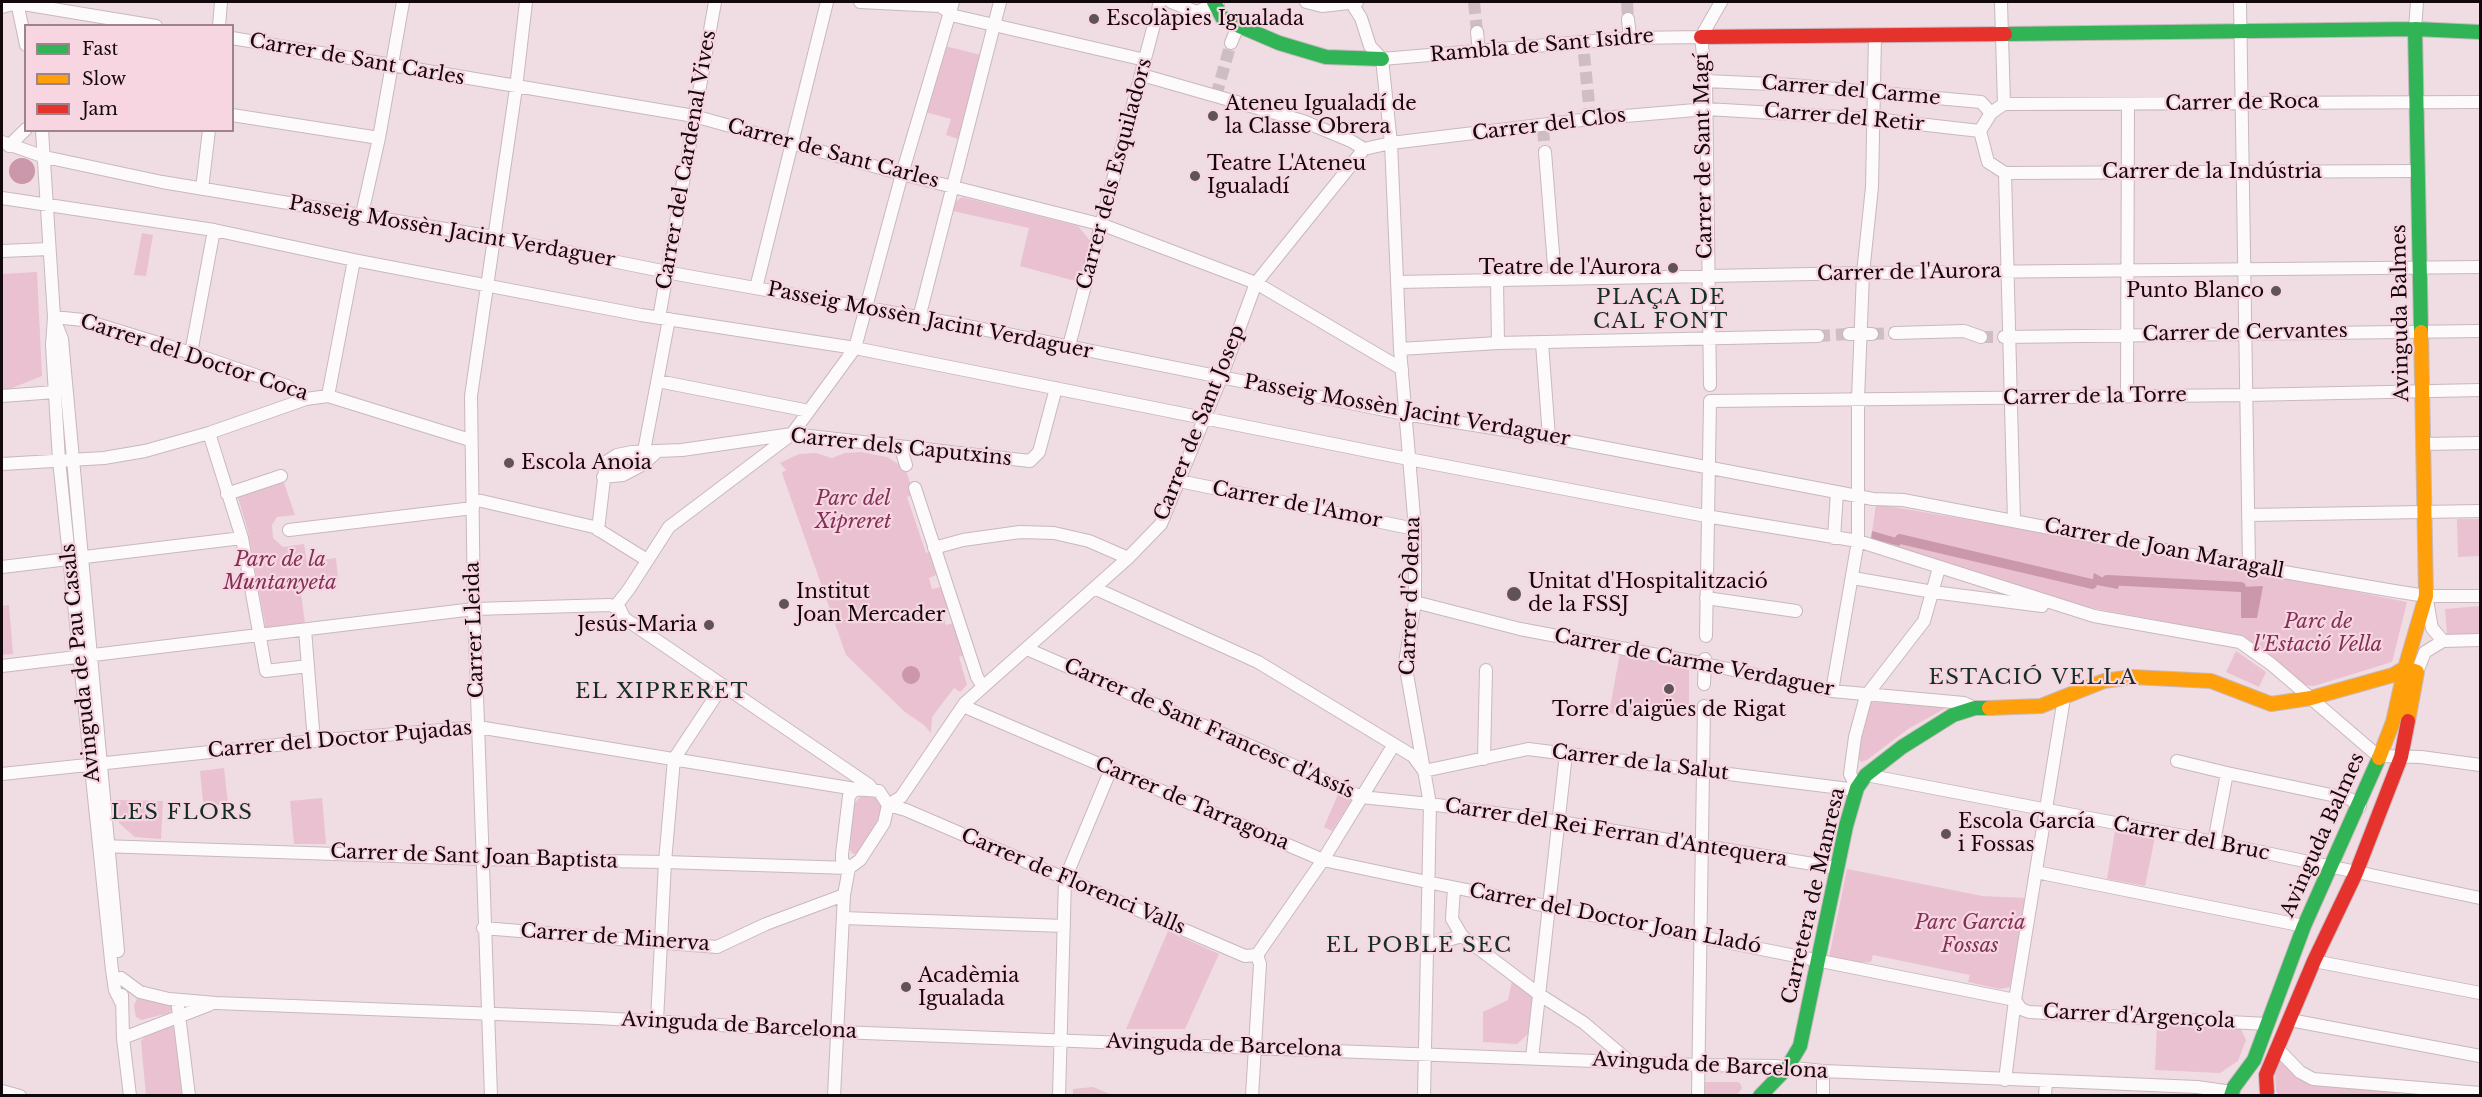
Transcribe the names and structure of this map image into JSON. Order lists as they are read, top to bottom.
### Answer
{
  "streets": {
    "street": [
      "Rambla de Sant Isidre",
      "Carrer de Sant Carles",
      "Carrer del Carme",
      "Carrer de Roca",
      "Carrer del Retir",
      "Carrer del Clos",
      "Carrer de Sant Magí",
      "Carrer del Cardenal Vives",
      "Carrer de la Indústria",
      "Carrer dels Esquiladors",
      "Passeig Mossèn Jacint Verdaguer",
      "Carrer de l'Aurora",
      "Avinguda Balmes",
      "Carrer de Cervantes",
      "Carrer del Doctor Coca",
      "Carrer de la Torre",
      "Carrer de Sant Josep",
      "Carrer dels Caputxins",
      "Carrer de l'Amor",
      "Carrer de Joan Maragall",
      "Carrer d'Òdena",
      "Carrer Lleida",
      "Avinguda de Pau Casals",
      "Carrer de Carme Verdaguer",
      "Carrer de Sant Francesc d'Assís",
      "Carrer del Doctor Pujadas",
      "Carrer de la Salut",
      "Carrer de Tarragona",
      "Carrer del Rei Ferran d'Antequera",
      "Carrer del Bruc",
      "Carrer de Sant Joan Baptista",
      "Carrer de Florenci Valls",
      "Carretera de Manresa",
      "Carrer del Doctor Joan Lladó",
      "Carrer de Minerva",
      "Carrer d'Argençola",
      "Avinguda de Barcelona"
    ]
  },
  "crossings": [
    ["Rambla de Sant Isidre", "Carrer de Sant Magí"],
    ["Rambla de Sant Isidre", "Carrer d'Òdena"],
    ["Carrer de Sant Carles", "Carrer del Cardenal Vives"],
    ["Carrer de Sant Carles", "Carrer dels Esquiladors"],
    ["Carrer de Sant Carles", "Carrer de Sant Josep"],
    ["Carrer de Sant Carles", "Carrer d'Òdena"],
    ["Carrer de Sant Carles", "Carrer Lleida"],
    ["Carrer del Carme", "Carrer de Sant Magí"],
    ["Carrer de Roca", "Avinguda Balmes"],
    ["Carrer del Retir", "Carrer del Clos"],
    ["Carrer del Retir", "Carrer de Sant Magí"],
    ["Carrer del Clos", "Carrer de Sant Magí"],
    ["Carrer del Clos", "Carrer de Sant Josep"],
    ["Carrer del Clos", "Carrer d'Òdena"],
    ["Carrer de Sant Magí", "Carrer de l'Aurora"],
    ["Carrer del Cardenal Vives", "Passeig Mossèn Jacint Verdaguer"],
    ["Carrer del Cardenal Vives", "Carrer dels Caputxins"],
    ["Carrer de la Indústria", "Avinguda Balmes"],
    ["Carrer dels Esquiladors", "Passeig Mossèn Jacint Verdaguer"],
    ["Passeig Mossèn Jacint Verdaguer", "Avinguda Balmes"],
    ["Passeig Mossèn Jacint Verdaguer", "Carrer de la Torre"],
    ["Passeig Mossèn Jacint Verdaguer", "Carrer de Sant Josep"],
    ["Passeig Mossèn Jacint Verdaguer", "Carrer dels Caputxins"],
    ["Passeig Mossèn Jacint Verdaguer", "Carrer de Joan Maragall"],
    ["Passeig Mossèn Jacint Verdaguer", "Carrer d'Òdena"],
    ["Passeig Mossèn Jacint Verdaguer", "Carrer Lleida"],
    ["Passeig Mossèn Jacint Verdaguer", "Avinguda de Pau Casals"],
    ["Passeig Mossèn Jacint Verdaguer", "Carretera de Manresa"],
    ["Carrer de l'Aurora", "Avinguda Balmes"],
    ["Carrer de l'Aurora", "Carrer d'Òdena"],
    ["Avinguda Balmes", "Carrer de Cervantes"],
    ["Avinguda Balmes", "Carrer de la Torre"],
    ["Avinguda Balmes", "Carrer de Joan Maragall"],
    ["Avinguda Balmes", "Carrer del Bruc"],
    ["Avinguda Balmes", "Carretera de Manresa"],
    ["Avinguda Balmes", "Carrer d'Argençola"],
    ["Avinguda Balmes", "Avinguda de Barcelona"],
    ["Carrer del Doctor Coca", "Carrer Lleida"],
    ["Carrer del Doctor Coca", "Avinguda de Pau Casals"],
    ["Carrer de Sant Josep", "Carrer de l'Amor"],
    ["Carrer de Sant Josep", "Carrer de Sant Francesc d'Assís"],
    ["Carrer de Sant Josep", "Carrer de Tarragona"],
    ["Carrer de Sant Josep", "Carrer de Florenci Valls"],
    ["Carrer de l'Amor", "Carrer d'Òdena"],
    ["Carrer d'Òdena", "Carrer de Carme Verdaguer"],
    ["Carrer d'Òdena", "Carrer de Sant Francesc d'Assís"],
    ["Carrer d'Òdena", "Carrer de la Salut"],
    ["Carrer d'Òdena", "Carrer de Tarragona"],
    ["Carrer d'Òdena", "Carrer del Rei Ferran d'Antequera"],
    ["Carrer d'Òdena", "Carrer del Doctor Joan Lladó"],
    ["Carrer d'Òdena", "Avinguda de Barcelona"],
    ["Carrer Lleida", "Carrer del Doctor Pujadas"],
    ["Carrer Lleida", "Carrer de Sant Joan Baptista"],
    ["Carrer Lleida", "Carrer de Minerva"],
    ["Carrer Lleida", "Avinguda de Barcelona"],
    ["Avinguda de Pau Casals", "Carrer del Doctor Pujadas"],
    ["Avinguda de Pau Casals", "Carrer de Sant Joan Baptista"],
    ["Carrer de Carme Verdaguer", "Carretera de Manresa"],
    ["Carrer de Sant Francesc d'Assís", "Carrer del Rei Ferran d'Antequera"],
    ["Carrer de la Salut", "Carretera de Manresa"],
    ["Carrer de Tarragona", "Carrer del Doctor Joan Lladó"],
    ["Carrer del Rei Ferran d'Antequera", "Carretera de Manresa"],
    ["Carrer del Bruc", "Carretera de Manresa"],
    ["Carretera de Manresa", "Carrer del Doctor Joan Lladó"],
    ["Carretera de Manresa", "Avinguda de Barcelona"],
    ["Carrer del Doctor Joan Lladó", "Carrer d'Argençola"]
  ],
  "districts": [
    "PLAÇA DE CAL FONT",
    "ESTACIÓ VELLA",
    "EL XIPRERET",
    "LES FLORS",
    "EL POBLE SEC"
  ],
  "parks": [
    "Parc del Xipreret",
    "Parc de la Muntanyeta",
    "Parc de l'Estació Vella",
    "Parc Garcia Fossas"
  ],
  "places": [
    "Escolàpies Igualada",
    "Ateneu Igualadí de la Classe Obrera",
    "Teatre L'Ateneu Igualadí",
    "Teatre de l'Aurora",
    "Punto Blanco",
    "Escola Anoia",
    "Unitat d'Hospitalització de la FSSJ",
    "Institut Joan Mercader",
    "Jesús-Maria",
    "Torre d'aigües de Rigat",
    "Escola García i Fossas",
    "Acadèmia Igualada"
  ],
  "legend": ["Fast", "Slow", "Jam"]
}
